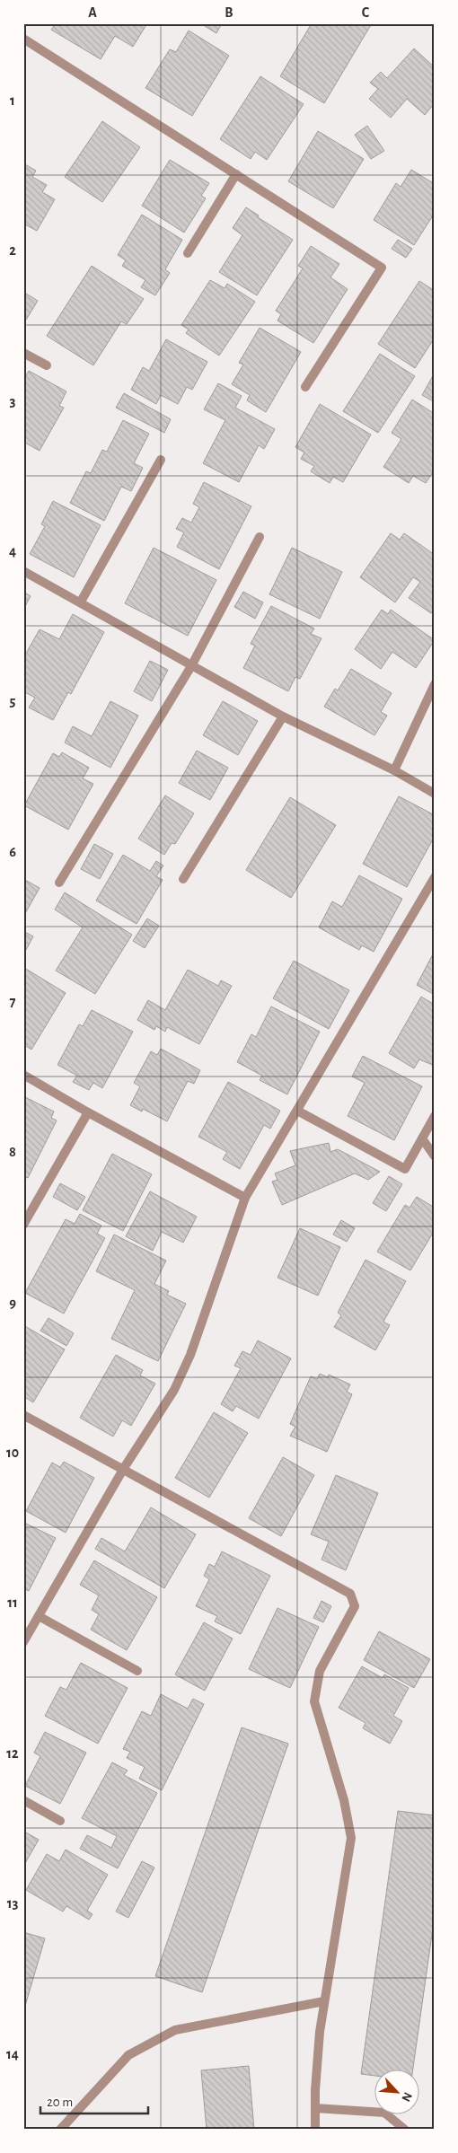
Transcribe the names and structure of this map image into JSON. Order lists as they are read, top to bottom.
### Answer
{
  "scale_bar": "20 m",
  "north": "bottom right",
  "grid": {
    "columns": ["A", "B", "C"],
    "rows": [
      "1",
      "2",
      "3",
      "4",
      "5",
      "6",
      "7",
      "8",
      "9",
      "10",
      "11",
      "12",
      "13",
      "14"
    ]
  }
}
